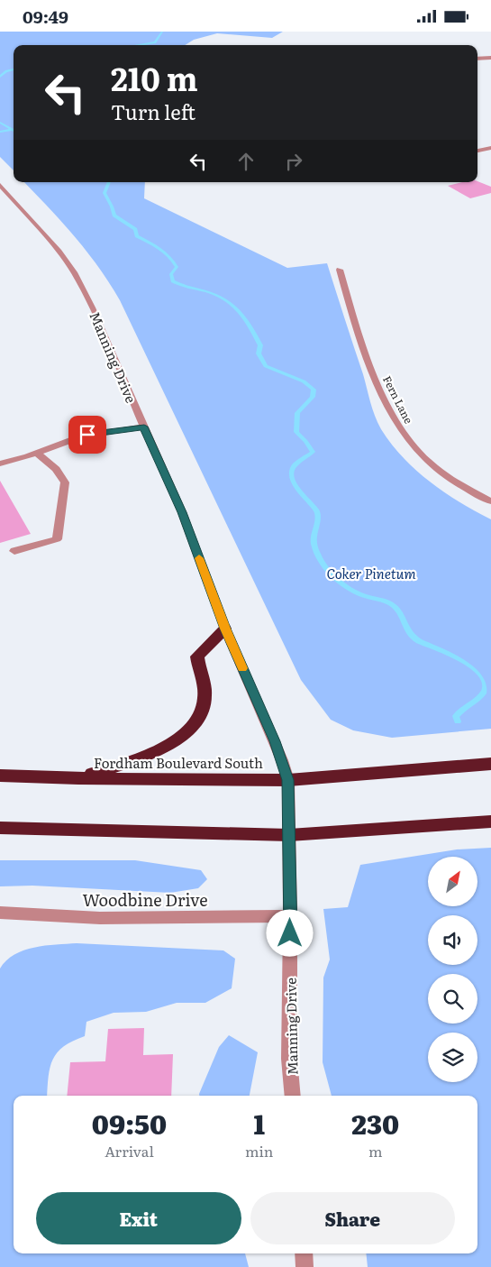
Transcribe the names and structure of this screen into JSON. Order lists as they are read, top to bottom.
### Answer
{
  "streets": {
    "highway": ["Fordham Boulevard South"],
    "street": ["Manning Drive", "Fern Lane", "Woodbine Drive"]
  },
  "crossings": [
    ["Manning Drive", "Fordham Boulevard South"],
    ["Manning Drive", "Woodbine Drive"]
  ],
  "parks": ["Coker Pinetum"],
  "north": "top right",
  "page": {
    "status": "09:49",
    "turn": ["210 m", "Turn left"],
    "eta": [
      "09:50",
      "Arrival",
      "1",
      "min",
      "230",
      "m"
    ],
    "buttons": ["Exit", "Share"]
  }
}
